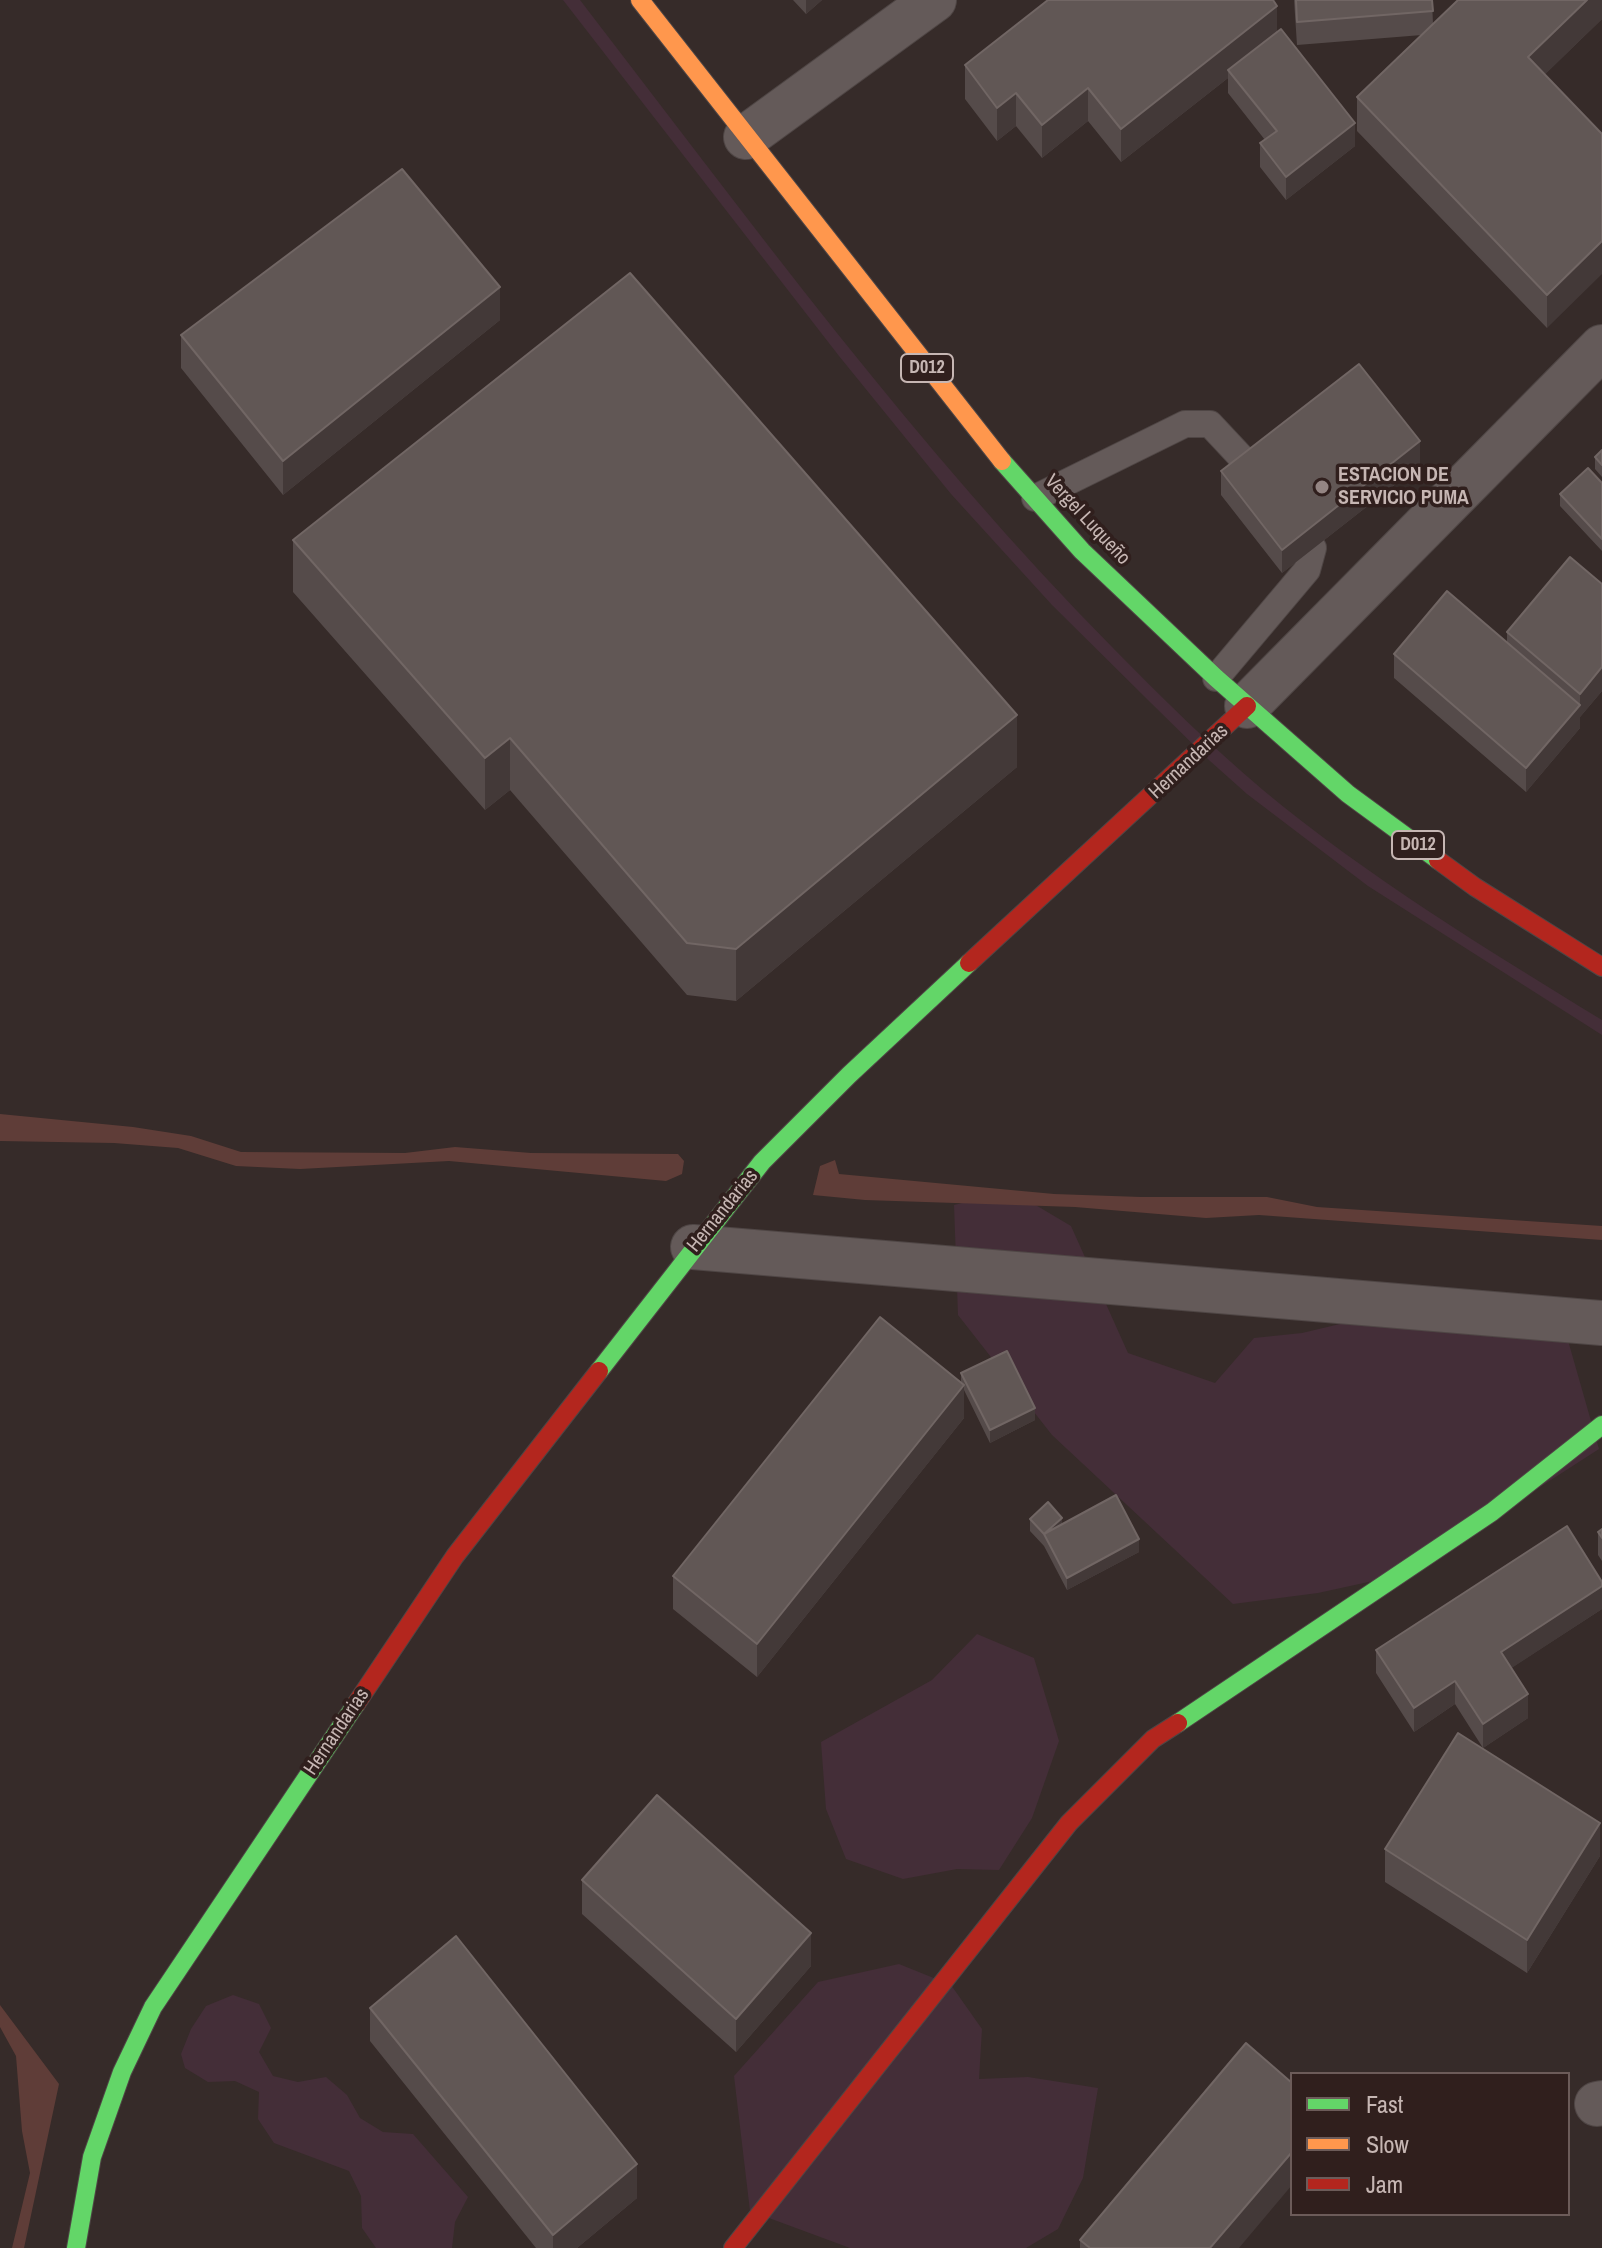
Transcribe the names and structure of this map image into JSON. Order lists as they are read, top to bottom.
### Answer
{
  "streets": {
    "street": ["D012", "Vergel Luqueño", "Hernandarias"]
  },
  "crossings": [
    ["Vergel Luqueño", "Hernandarias"]
  ],
  "places": ["ESTACION DE SERVICIO PUMA"],
  "legend": ["Fast", "Slow", "Jam"]
}
